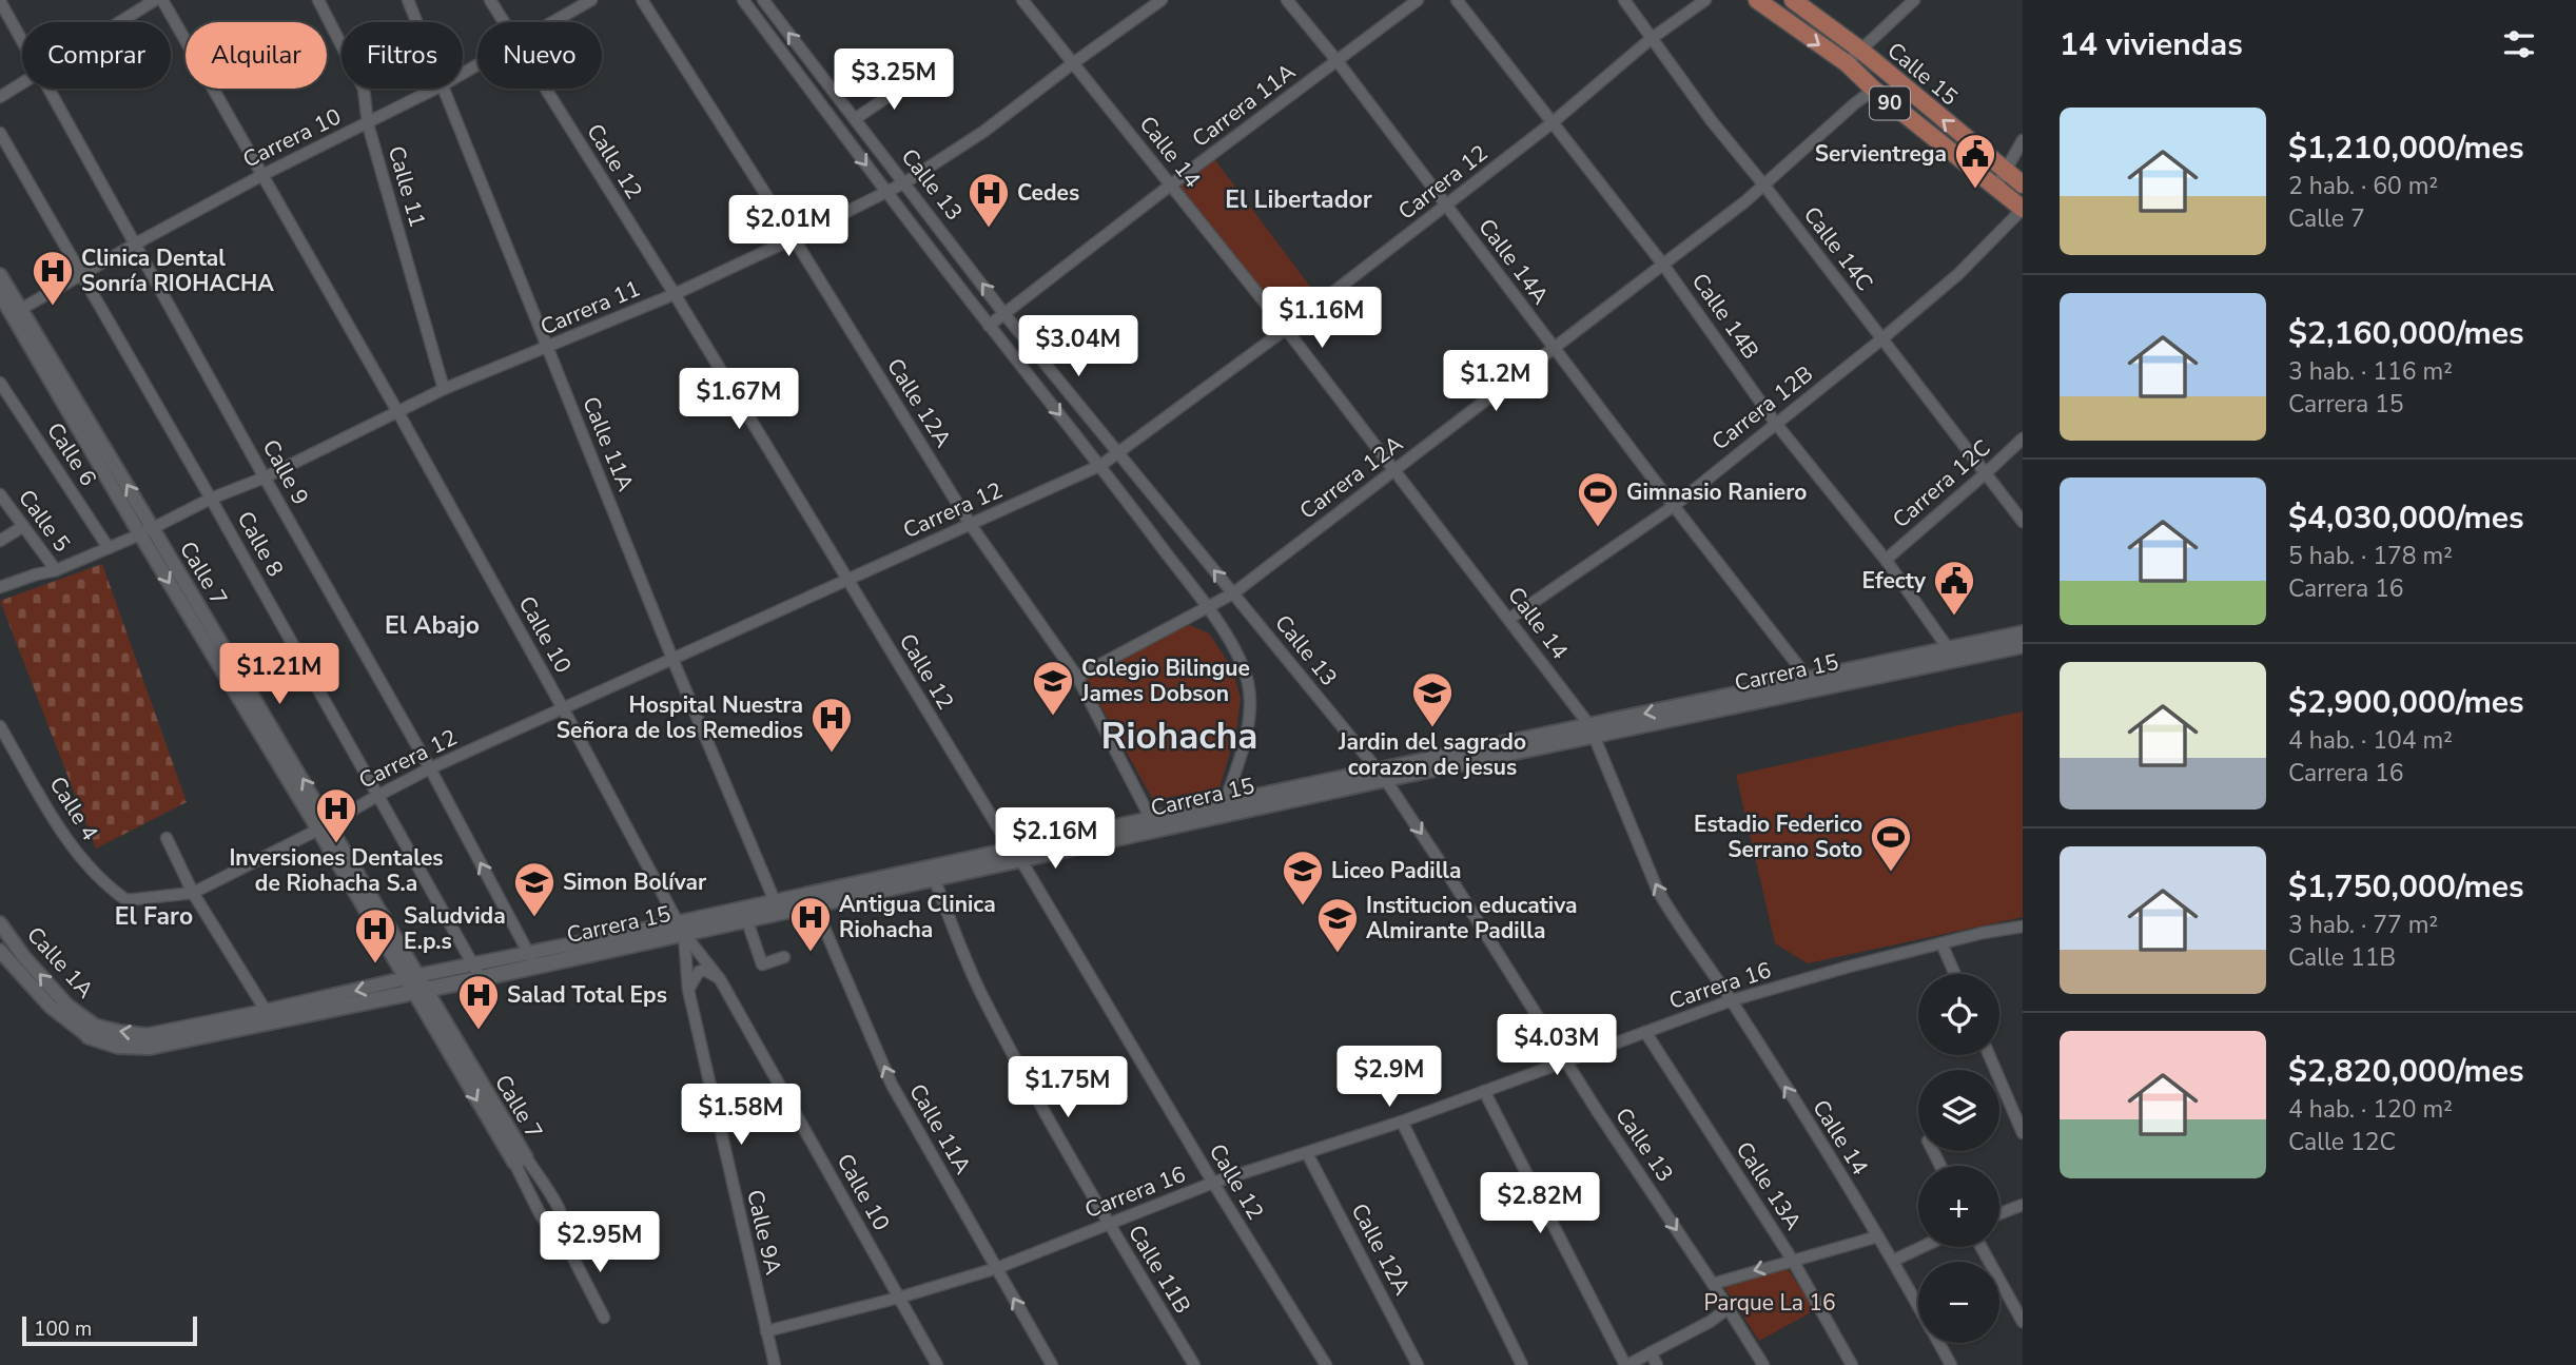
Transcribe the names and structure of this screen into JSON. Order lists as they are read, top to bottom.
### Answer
{
  "streets": {
    "highway": ["Calle 15", "90"],
    "main road": ["Carrera 15"],
    "street": [
      "Carrera 11A",
      "Carrera 10",
      "Calle 14",
      "Calle 12",
      "Carrera 12",
      "Calle 13",
      "Calle 11",
      "Calle 14C",
      "Calle 14A",
      "Carrera 11",
      "Calle 14B",
      "Calle 12A",
      "Carrera 12B",
      "Calle 11A",
      "Calle 6",
      "Calle 9",
      "Carrera 12A",
      "Carrera 12C",
      "Calle 5",
      "Calle 8",
      "Calle 7",
      "Calle 10",
      "Calle 4",
      "Calle 1A",
      "Carrera 16",
      "Calle 13A",
      "Calle 9A",
      "Calle 11B"
    ]
  },
  "crossings": [
    ["Calle 15", "Carrera 12B"],
    ["Calle 15", "Carrera 12A"],
    ["Carrera 11A", "Calle 14"],
    ["Carrera 11A", "Calle 13"],
    ["Carrera 11A", "Calle 14A"],
    ["Carrera 10", "Calle 11"],
    ["Carrera 10", "Calle 9"],
    ["Carrera 10", "Calle 8"],
    ["Carrera 10", "Calle 7"],
    ["Carrera 10", "Calle 10"],
    ["Calle 14", "Carrera 12"],
    ["Calle 14", "Carrera 11"],
    ["Calle 14", "Carrera 12B"],
    ["Calle 14", "Carrera 12A"],
    ["Calle 14", "Carrera 15"],
    ["Calle 14", "Carrera 16"],
    ["Calle 12", "Carrera 12"],
    ["Calle 12", "Carrera 11"],
    ["Calle 12", "Carrera 15"],
    ["Calle 12", "Carrera 16"],
    ["Carrera 12", "Calle 13"],
    ["Carrera 12", "Calle 14C"],
    ["Carrera 12", "Calle 14A"],
    ["Carrera 12", "Calle 14B"],
    ["Carrera 12", "Calle 12A"],
    ["Carrera 12", "Calle 11A"],
    ["Carrera 12", "Calle 9"],
    ["Carrera 12", "Calle 8"],
    ["Carrera 12", "Calle 7"],
    ["Carrera 12", "Calle 10"],
    ["Carrera 12", "Calle 4"],
    ["Calle 13", "Carrera 11"],
    ["Calle 13", "Carrera 12A"],
    ["Calle 13", "Carrera 15"],
    ["Calle 13", "Carrera 16"],
    ["Calle 11", "Carrera 11"],
    ["Calle 14C", "Carrera 12B"],
    ["Calle 14C", "Carrera 12A"],
    ["Calle 14C", "Carrera 12C"],
    ["Calle 14A", "Carrera 12B"],
    ["Calle 14A", "Carrera 12A"],
    ["Calle 14A", "Carrera 15"],
    ["Carrera 11", "Calle 12A"],
    ["Carrera 11", "Calle 11A"],
    ["Carrera 11", "Calle 6"],
    ["Carrera 11", "Calle 9"],
    ["Carrera 11", "Calle 5"],
    ["Carrera 11", "Calle 8"],
    ["Carrera 11", "Calle 7"],
    ["Carrera 11", "Calle 10"],
    ["Calle 14B", "Carrera 12B"],
    ["Calle 14B", "Carrera 12A"],
    ["Calle 14B", "Carrera 12C"],
    ["Calle 14B", "Carrera 15"],
    ["Calle 12A", "Carrera 12A"],
    ["Calle 12A", "Carrera 15"],
    ["Calle 12A", "Carrera 16"],
    ["Calle 11A", "Carrera 15"],
    ["Calle 11A", "Carrera 16"],
    ["Calle 9", "Carrera 15"],
    ["Calle 8", "Carrera 15"],
    ["Calle 7", "Carrera 15"],
    ["Calle 10", "Carrera 15"],
    ["Calle 10", "Carrera 16"],
    ["Calle 10", "Calle 9A"],
    ["Carrera 15", "Calle 1A"],
    ["Carrera 15", "Calle 9A"],
    ["Carrera 15", "Calle 11B"],
    ["Carrera 16", "Calle 13A"],
    ["Carrera 16", "Calle 9A"],
    ["Carrera 16", "Calle 11B"]
  ],
  "one_way": ["Calle 14", "Calle 11A"],
  "districts": [
    "El Libertador",
    "El Abajo",
    "Riohacha",
    "El Faro"
  ],
  "parks": ["Parque La 16"],
  "places": {
    "public building": ["Servientrega", "Efecty"],
    "hospital": [
      "Cedes",
      "Clinica Dental Sonría RIOHACHA",
      "Hospital Nuestra Señora de los Remedios",
      "Inversiones Dentales de Riohacha S.a",
      "Antigua Clinica Riohacha",
      "Saludvida E.p.s",
      "Salad Total Eps"
    ],
    "sports": ["Gimnasio Raniero", "Estadio Federico Serrano Soto"],
    "school or university": [
      "Colegio Bilingue James Dobson",
      "Jardin del sagrado corazon de jesus",
      "Liceo Padilla",
      "Simon Bolívar",
      "Institucion educativa Almirante Padilla"
    ]
  },
  "scale_bar": "100 m",
  "page": {
    "heading": "14 viviendas",
    "chip": [
      "Comprar",
      "Alquilar",
      "Filtros",
      "Nuevo"
    ],
    "price": [
      "$3.25M",
      "$2.01M",
      "$1.16M",
      "$3.04M",
      "$1.2M",
      "$1.67M",
      "$1.21M",
      "$2.16M",
      "$4.03M",
      "$2.9M",
      "$1.75M",
      "$1.58M",
      "$2.82M",
      "$2.95M"
    ],
    "list": [
      {
        "name": "$1,210,000/mes",
        "note": "2 hab. · 60 m² · Calle 7"
      },
      {
        "name": "$2,160,000/mes",
        "note": "3 hab. · 116 m² · Carrera 15"
      },
      {
        "name": "$4,030,000/mes",
        "note": "5 hab. · 178 m² · Carrera 16"
      },
      {
        "name": "$2,900,000/mes",
        "note": "4 hab. · 104 m² · Carrera 16"
      },
      {
        "name": "$1,750,000/mes",
        "note": "3 hab. · 77 m² · Calle 11B"
      },
      {
        "name": "$2,820,000/mes",
        "note": "4 hab. · 120 m² · Calle 12C"
      }
    ],
    "map_buttons": ["+", "−"],
    "scale": "100 m"
  }
}
